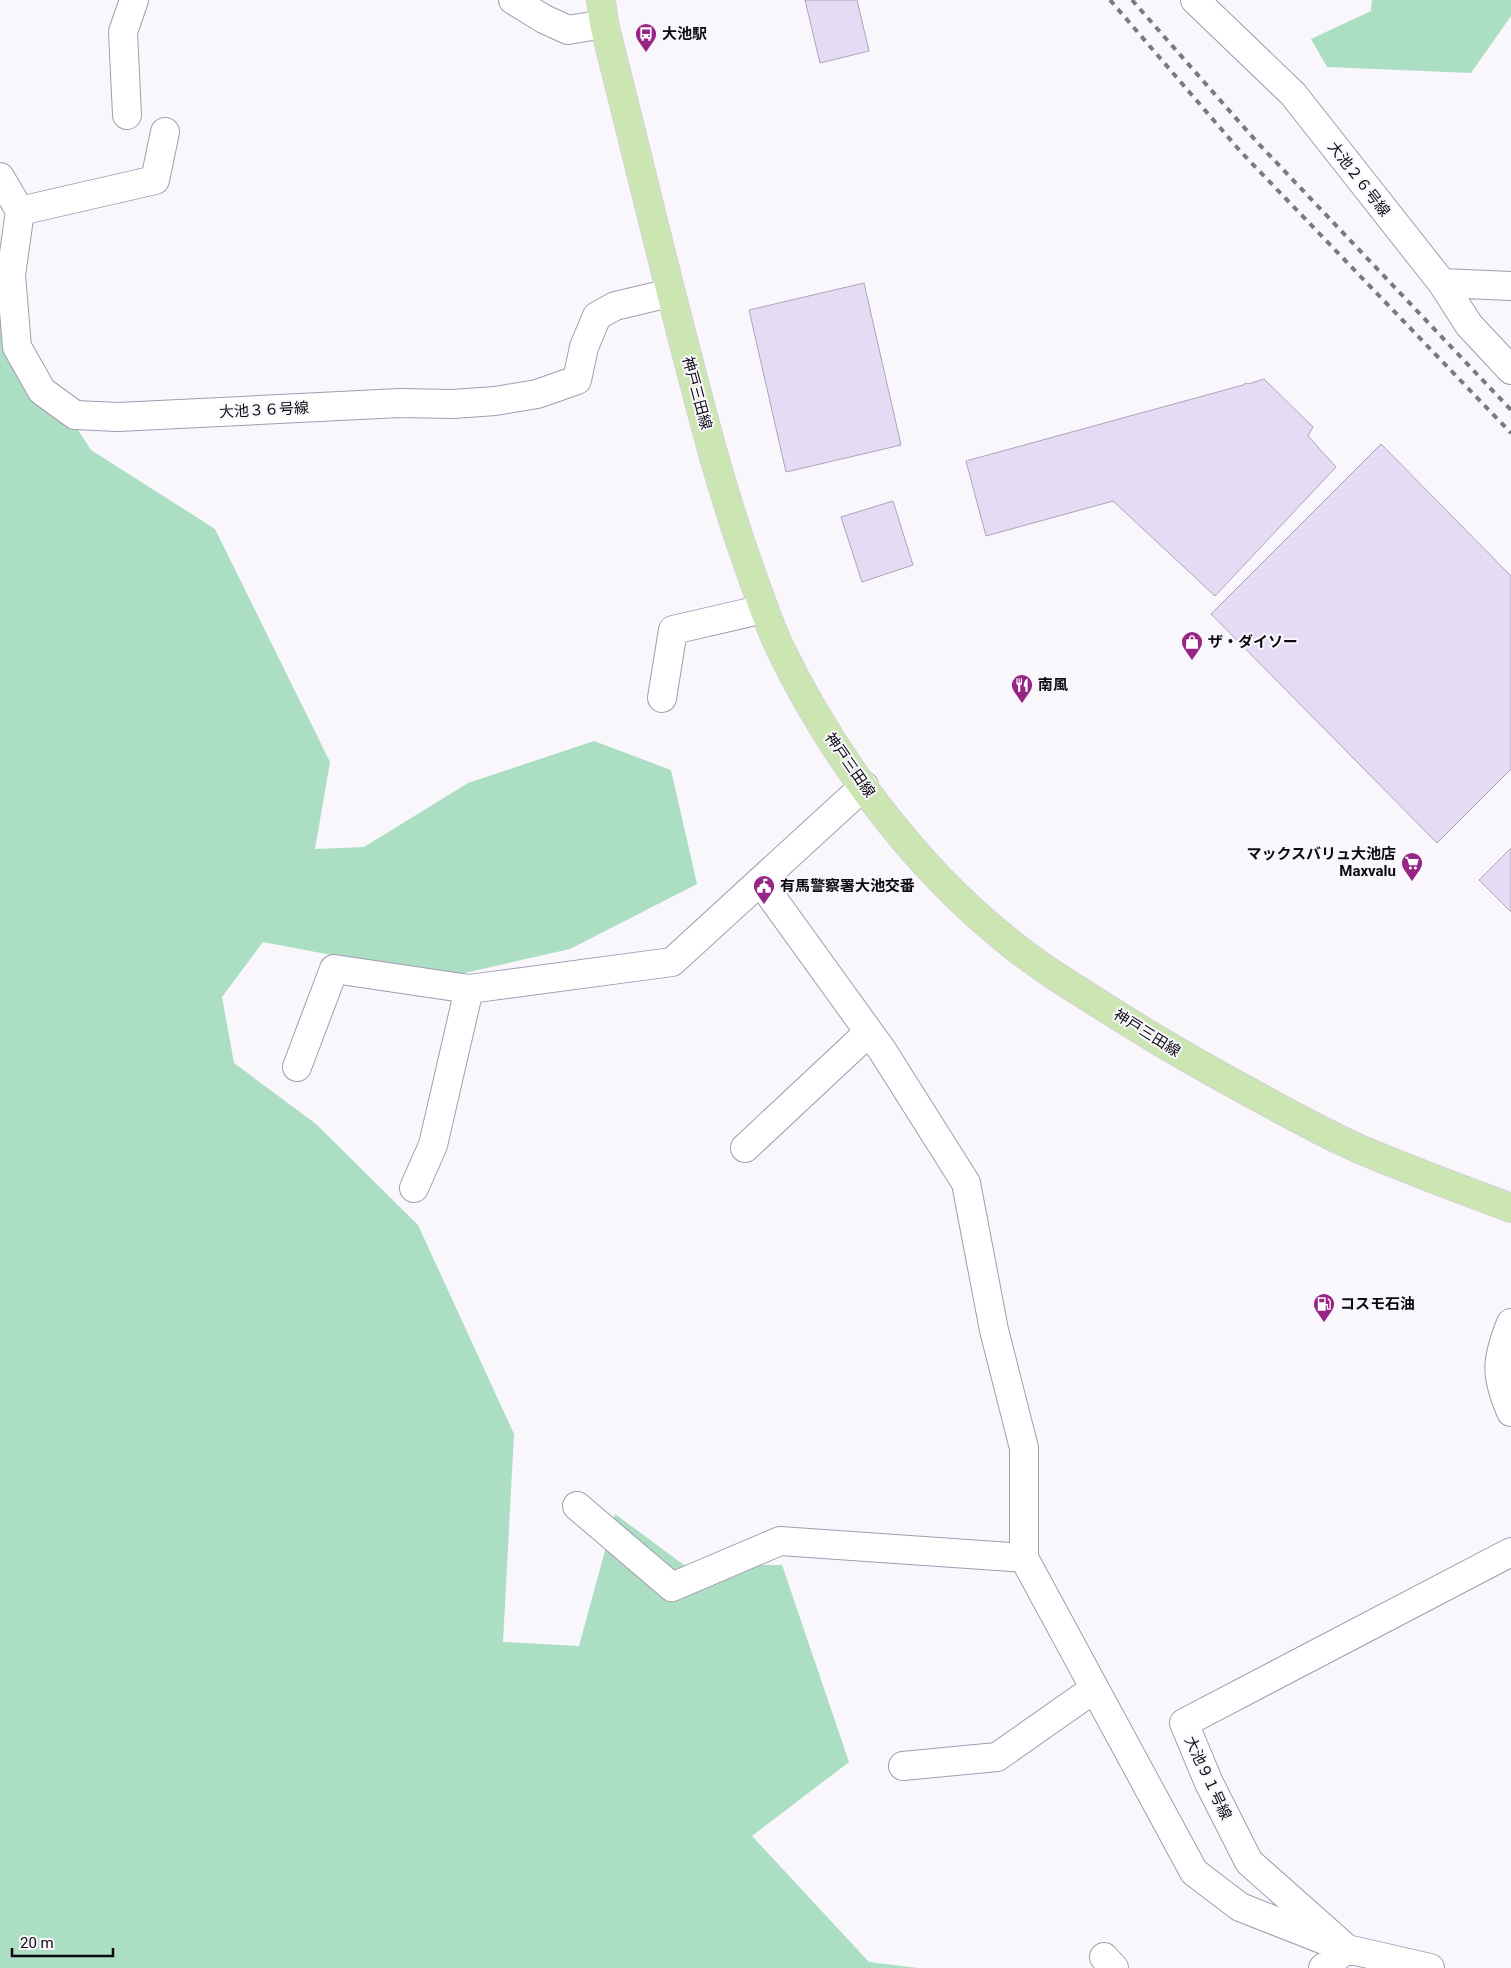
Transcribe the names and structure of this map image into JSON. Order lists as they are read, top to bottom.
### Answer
{
  "streets": {
    "main road": ["神戸三田線"],
    "street": ["大池２６号線", "大池３６号線", "大池９１号線"]
  },
  "crossings": [
    ["神戸三田線", "大池３６号線"]
  ],
  "places": {
    "bus stop": ["大池駅"],
    "shop": ["ザ・ダイソー"],
    "restaurant": ["南風"],
    "supermarket": ["マックスバリュ大池店 Maxvalu"],
    "public building": ["有馬警察署大池交番"],
    "fuel station": ["コスモ石油"]
  },
  "scale_bar": "20 m"
}
